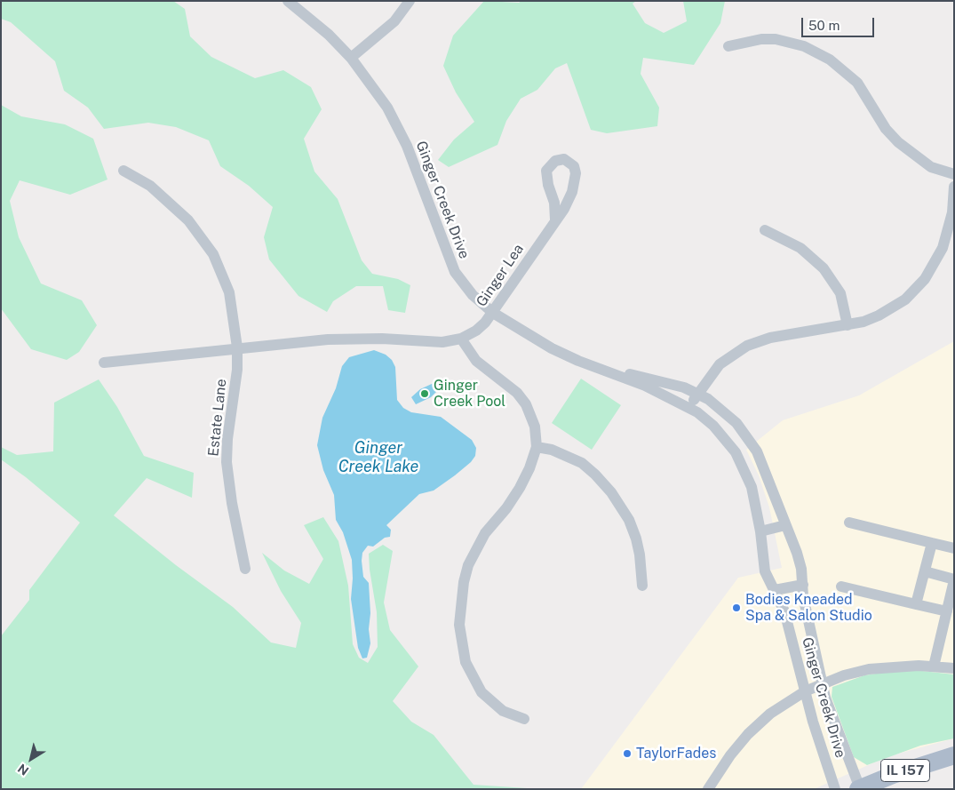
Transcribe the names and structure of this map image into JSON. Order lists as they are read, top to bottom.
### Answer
{
  "streets": {
    "main road": ["IL 157"],
    "street": ["Ginger Creek Drive", "Ginger Lea", "Estate Lane"]
  },
  "crossings": [
    ["Ginger Creek Drive", "Ginger Lea"],
    ["Ginger Creek Drive", "IL 157"]
  ],
  "water": ["Ginger Creek Lake"],
  "places": ["Ginger Creek Pool", "Bodies Kneaded Spa & Salon Studio", "TaylorFades"],
  "scale_bar": "50 m",
  "north": "bottom left"
}
